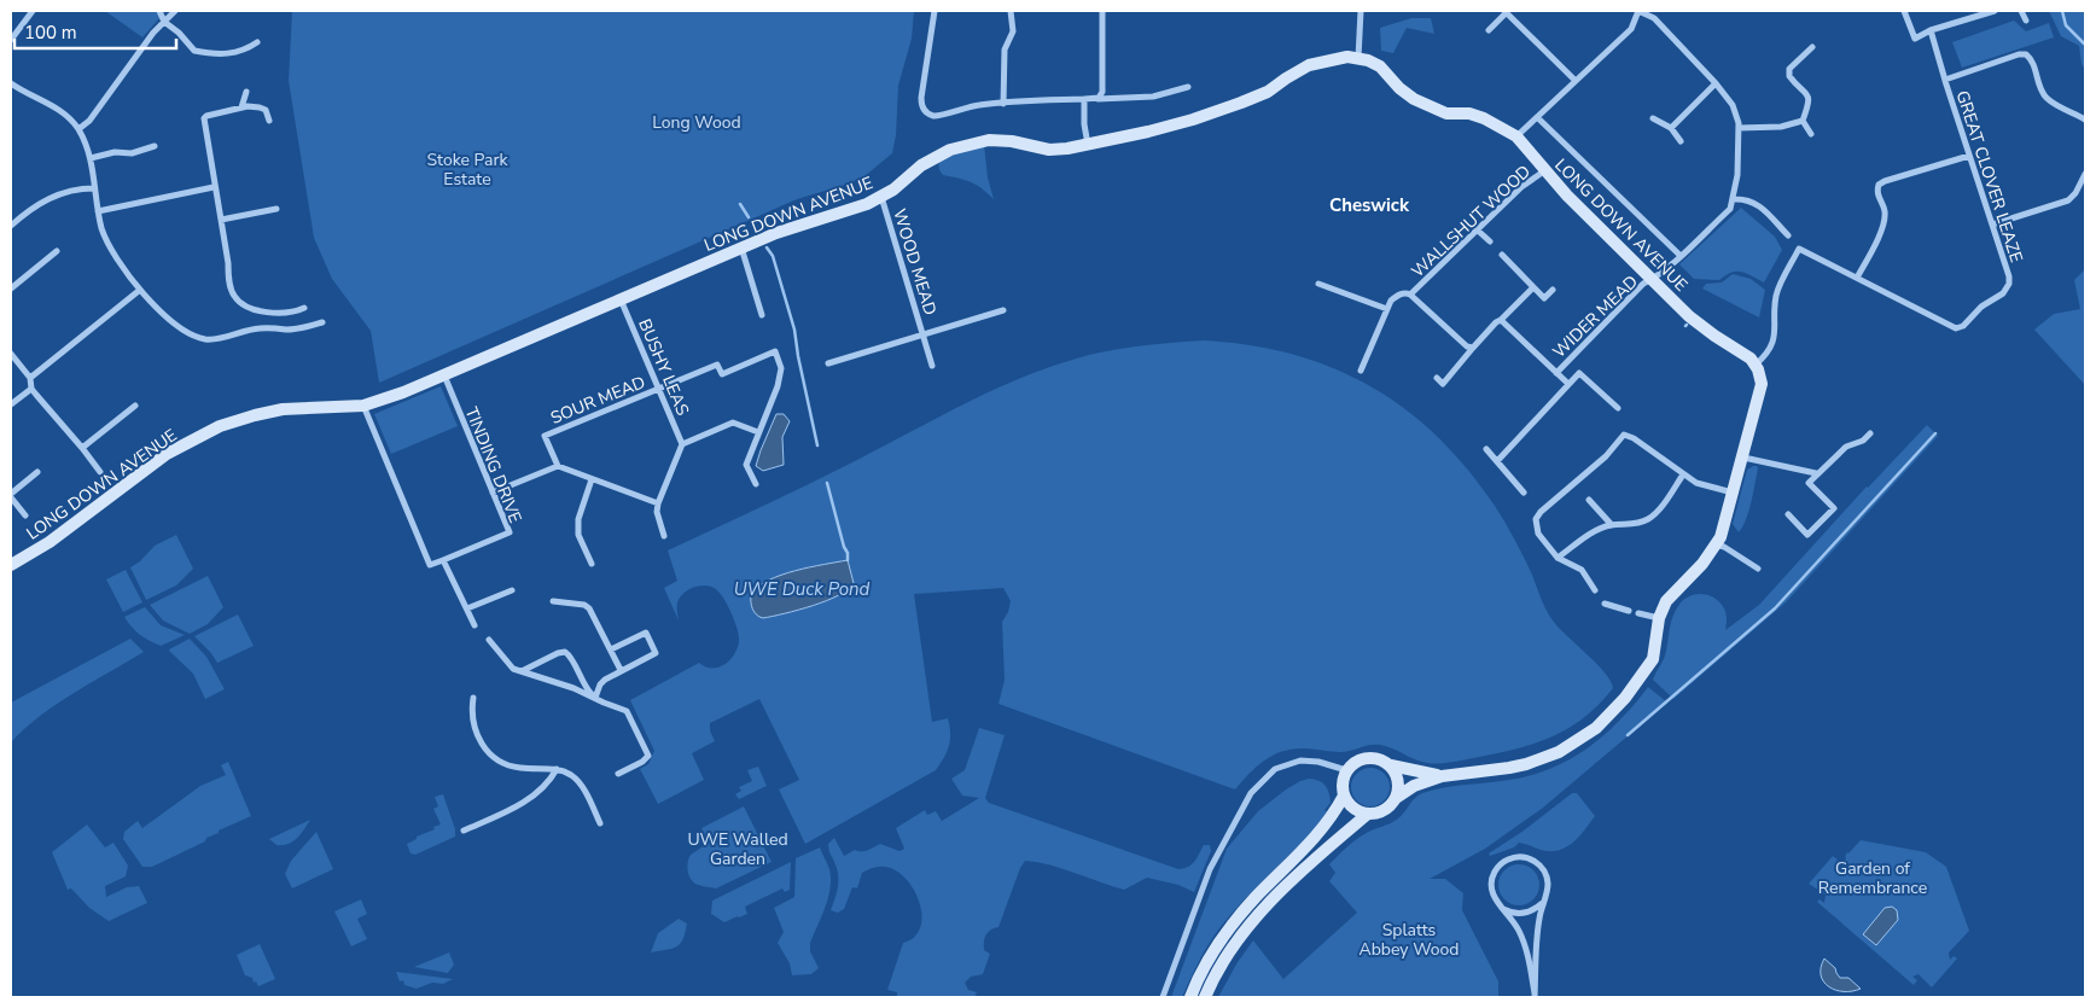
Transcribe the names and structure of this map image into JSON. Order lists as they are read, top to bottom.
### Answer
{
  "streets": {
    "street": [
      "GREAT CLOVER LEAZE",
      "LONG DOWN AVENUE",
      "WALLSHUT WOOD",
      "WOOD MEAD",
      "WIDER MEAD",
      "BUSHY LEAS",
      "SOUR MEAD",
      "TINDING DRIVE"
    ]
  },
  "crossings": [
    ["GREAT CLOVER LEAZE", "LONG DOWN AVENUE"],
    ["LONG DOWN AVENUE", "WALLSHUT WOOD"],
    ["LONG DOWN AVENUE", "WOOD MEAD"],
    ["LONG DOWN AVENUE", "WIDER MEAD"],
    ["LONG DOWN AVENUE", "BUSHY LEAS"],
    ["LONG DOWN AVENUE", "TINDING DRIVE"],
    ["BUSHY LEAS", "SOUR MEAD"]
  ],
  "districts": ["Cheswick"],
  "water": ["UWE Duck Pond"],
  "parks": [
    "Long Wood",
    "Stoke Park Estate",
    "UWE Walled Garden",
    "Garden of Remembrance",
    "Splatts Abbey Wood"
  ],
  "scale_bar": "100 m"
}
